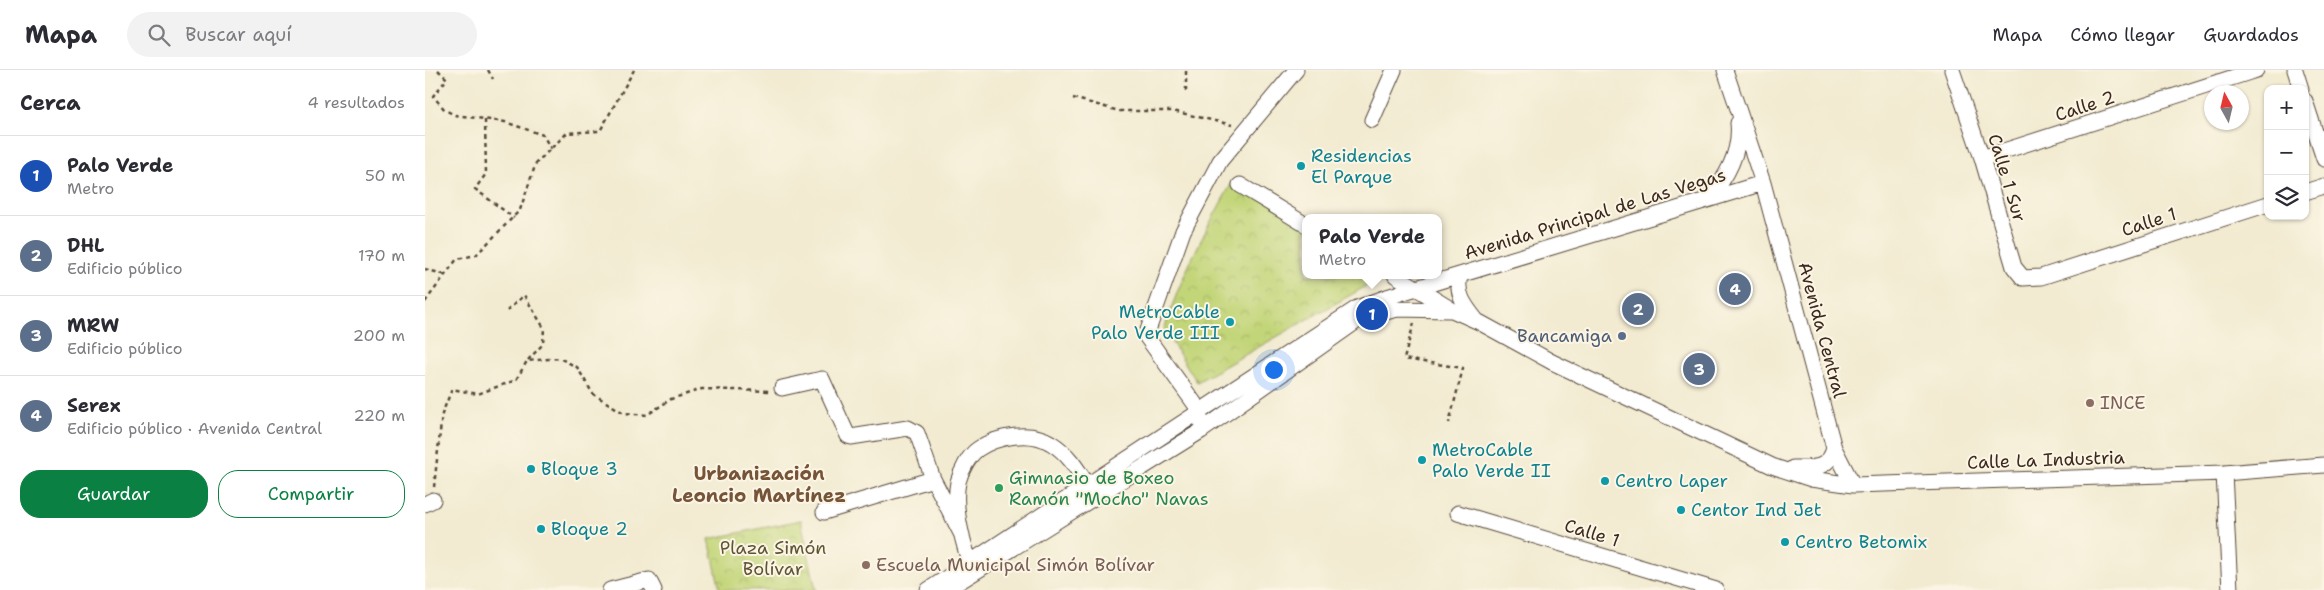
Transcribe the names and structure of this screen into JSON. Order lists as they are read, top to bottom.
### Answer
{
  "streets": {
    "street": [
      "Calle 2",
      "Calle 1 Sur",
      "Avenida Principal de Las Vegas",
      "Calle 1",
      "Avenida Central",
      "Calle La Industria"
    ]
  },
  "crossings": [
    ["Calle 2", "Calle 1 Sur"],
    ["Calle 1 Sur", "Calle 1"],
    ["Avenida Principal de Las Vegas", "Avenida Central"],
    ["Avenida Principal de Las Vegas", "Calle La Industria"],
    ["Avenida Central", "Calle La Industria"]
  ],
  "districts": ["Urbanización Leoncio Martínez"],
  "parks": ["Plaza Simón Bolívar"],
  "places": [
    "Residencias El Parque",
    "MetroCable Palo Verde III",
    "Bancamiga",
    "INCE",
    "MetroCable Palo Verde II",
    "Bloque 3",
    "Centro Laper",
    "Gimnasio de Boxeo Ramón \"Mocho\" Navas",
    "Centor Ind Jet",
    "Bloque 2",
    "Centro Betomix",
    "Escuela Municipal Simón Bolívar"
  ],
  "north": "top",
  "page": {
    "header": "Mapa",
    "search": "Buscar aquí",
    "nav": ["Mapa", "Cómo llegar", "Guardados"],
    "heading": ["Cerca", "4 resultados"],
    "map_buttons": ["+", "−"],
    "list": [
      {
        "mark": "1",
        "name": "Palo Verde",
        "note": "Metro",
        "value": "50 m"
      },
      {
        "mark": "2",
        "name": "DHL",
        "note": "Edificio público",
        "value": "170 m"
      },
      {
        "mark": "3",
        "name": "MRW",
        "note": "Edificio público",
        "value": "200 m"
      },
      {
        "mark": "4",
        "name": "Serex",
        "note": "Edificio público · Avenida Central",
        "value": "220 m"
      }
    ],
    "popup": ["Palo Verde", "Metro"],
    "pins": [
      "4",
      "2",
      "1",
      "3"
    ],
    "buttons": ["Guardar", "Compartir"]
  }
}
